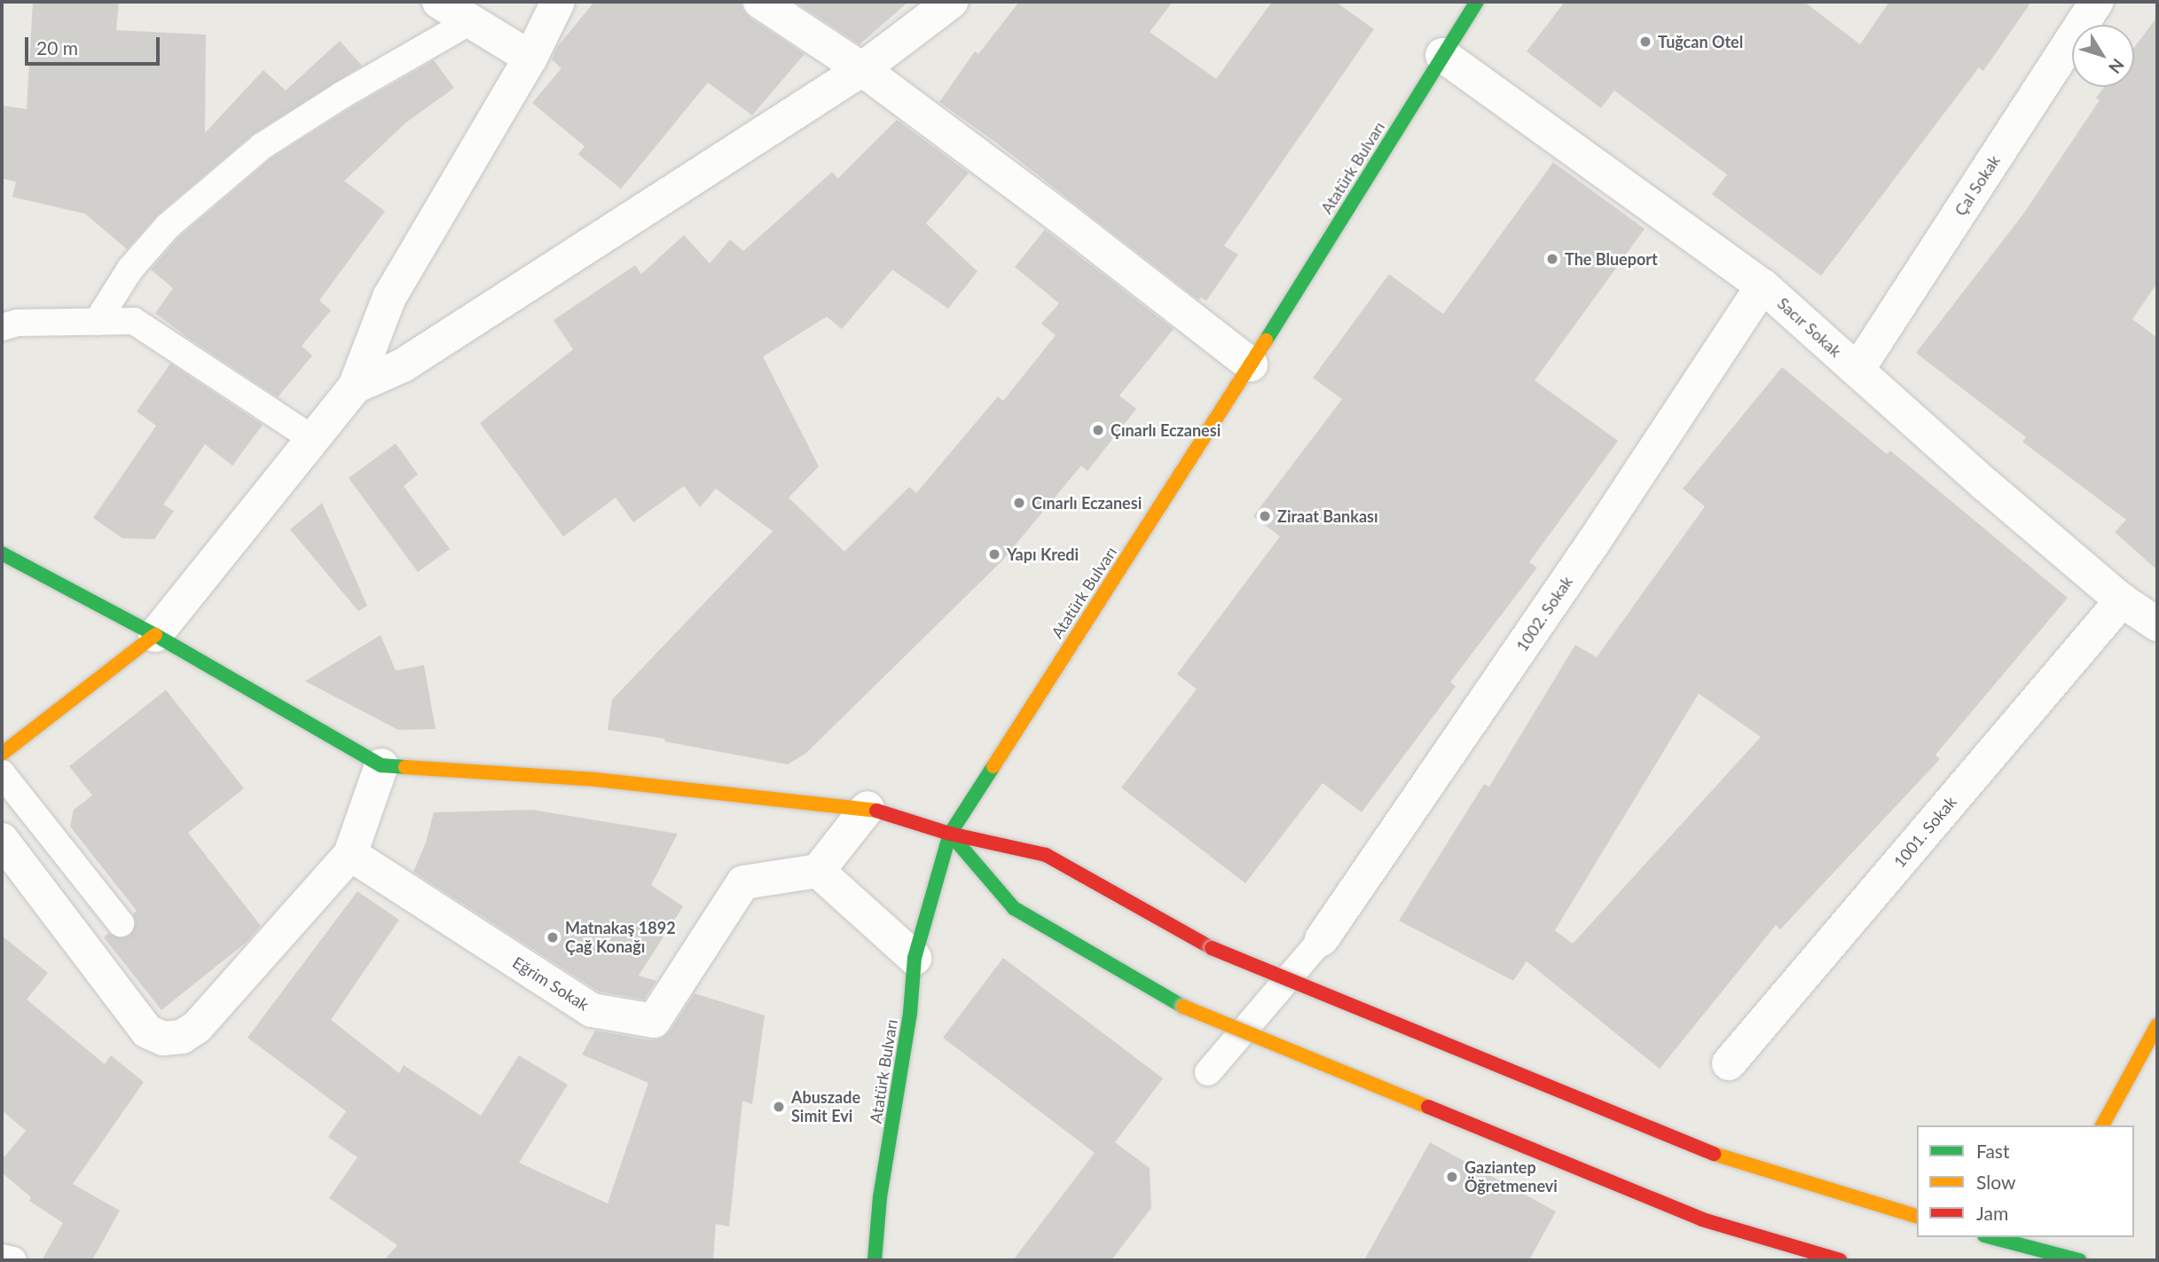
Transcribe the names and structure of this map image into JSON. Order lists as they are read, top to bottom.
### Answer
{
  "streets": {
    "main road": ["Atatürk Bulvarı"],
    "street": [
      "Çal Sokak",
      "Sacır Sokak",
      "1002. Sokak",
      "1001. Sokak",
      "Eğrim Sokak"
    ]
  },
  "crossings": [
    ["Atatürk Bulvarı", "Sacır Sokak"],
    ["Çal Sokak", "Sacır Sokak"],
    ["Sacır Sokak", "1002. Sokak"],
    ["Sacır Sokak", "1001. Sokak"]
  ],
  "places": [
    "Tuğcan Otel",
    "The Blueport",
    "Çınarlı Eczanesi",
    "Cınarlı Eczanesi",
    "Ziraat Bankası",
    "Yapı Kredi",
    "Matnakaş 1892 Çağ Konağı",
    "Abuszade Simit Evi",
    "Gaziantep Öğretmenevi"
  ],
  "legend": ["Fast", "Slow", "Jam"],
  "scale_bar": "20 m",
  "north": "bottom right"
}
